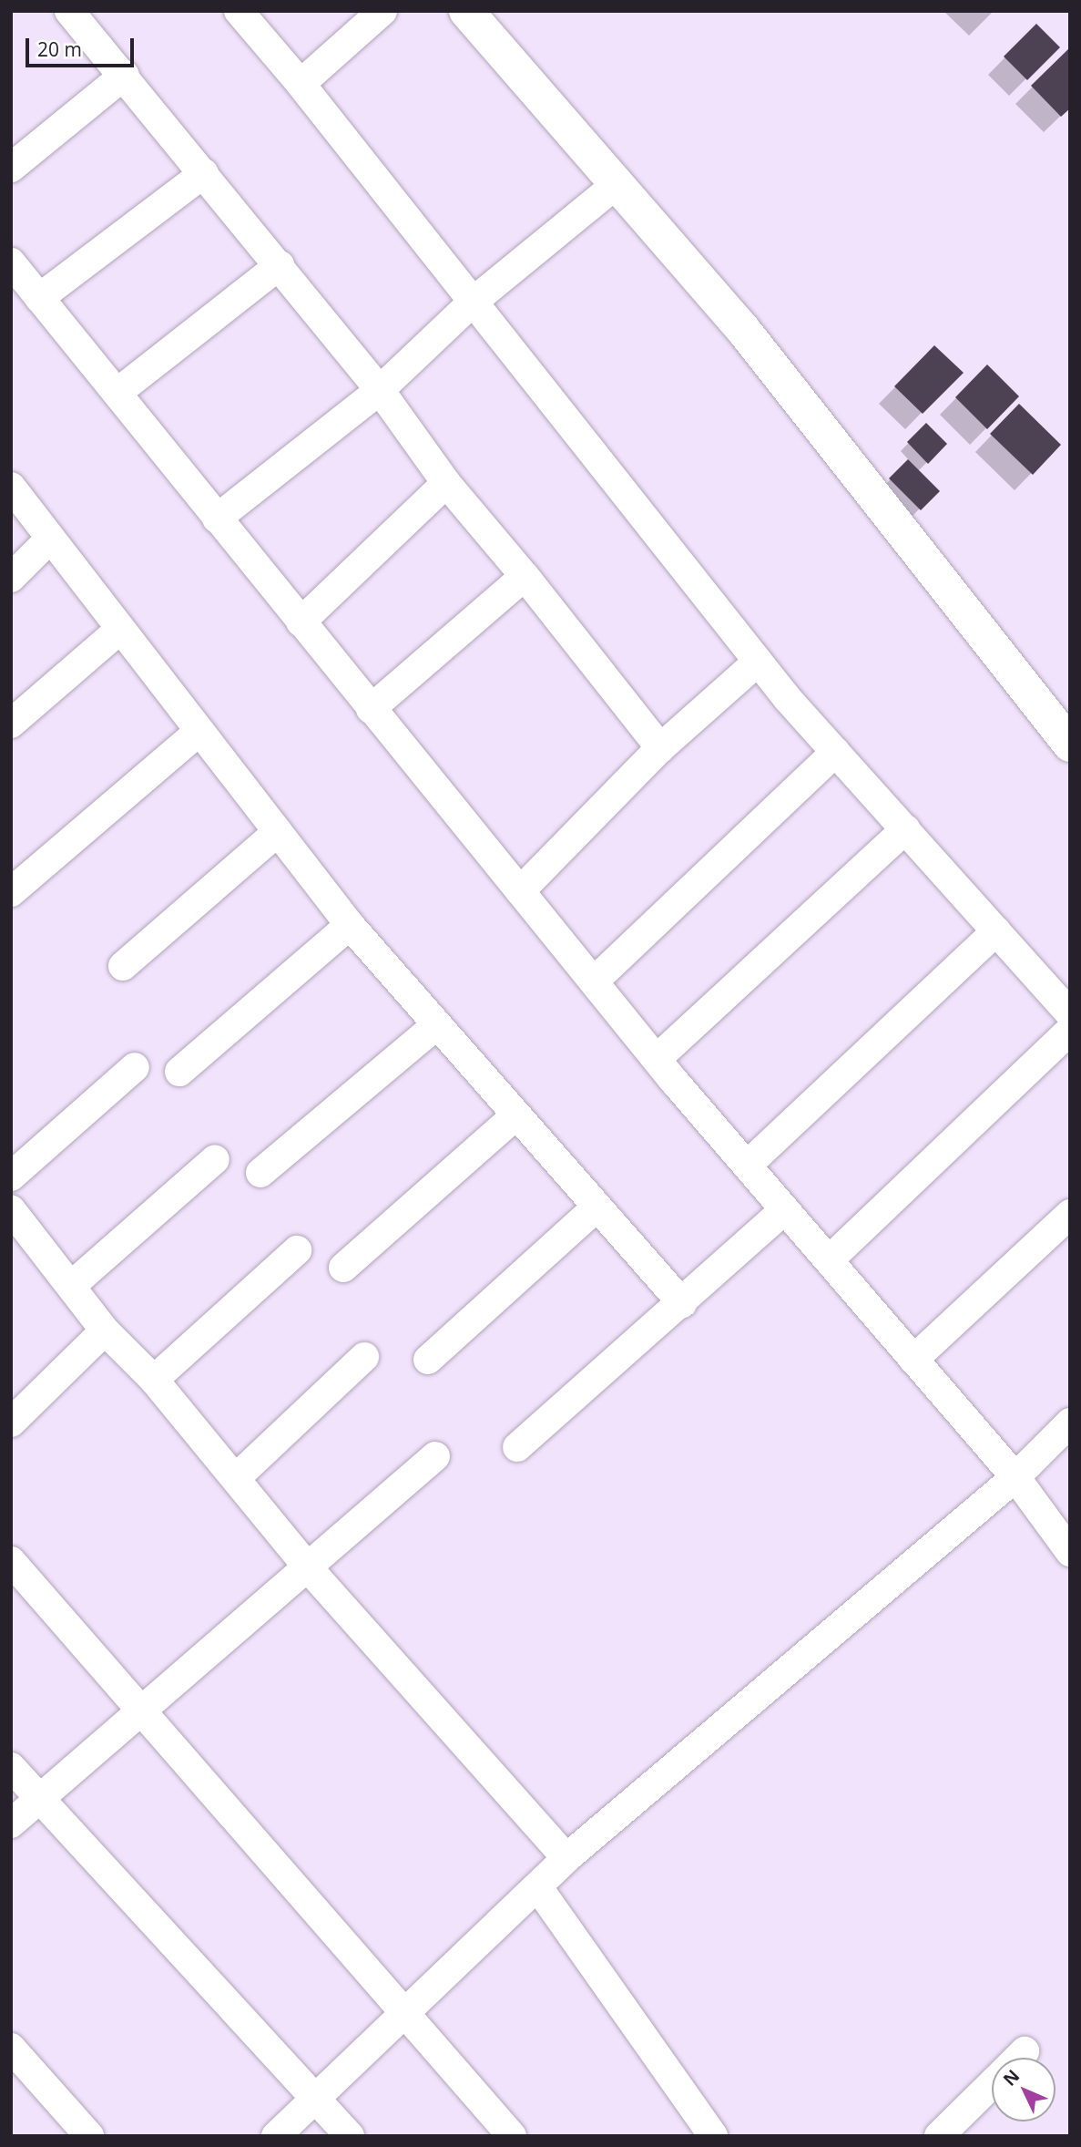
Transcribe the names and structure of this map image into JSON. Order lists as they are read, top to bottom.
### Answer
{
  "scale_bar": "20 m",
  "north": "top left"
}
